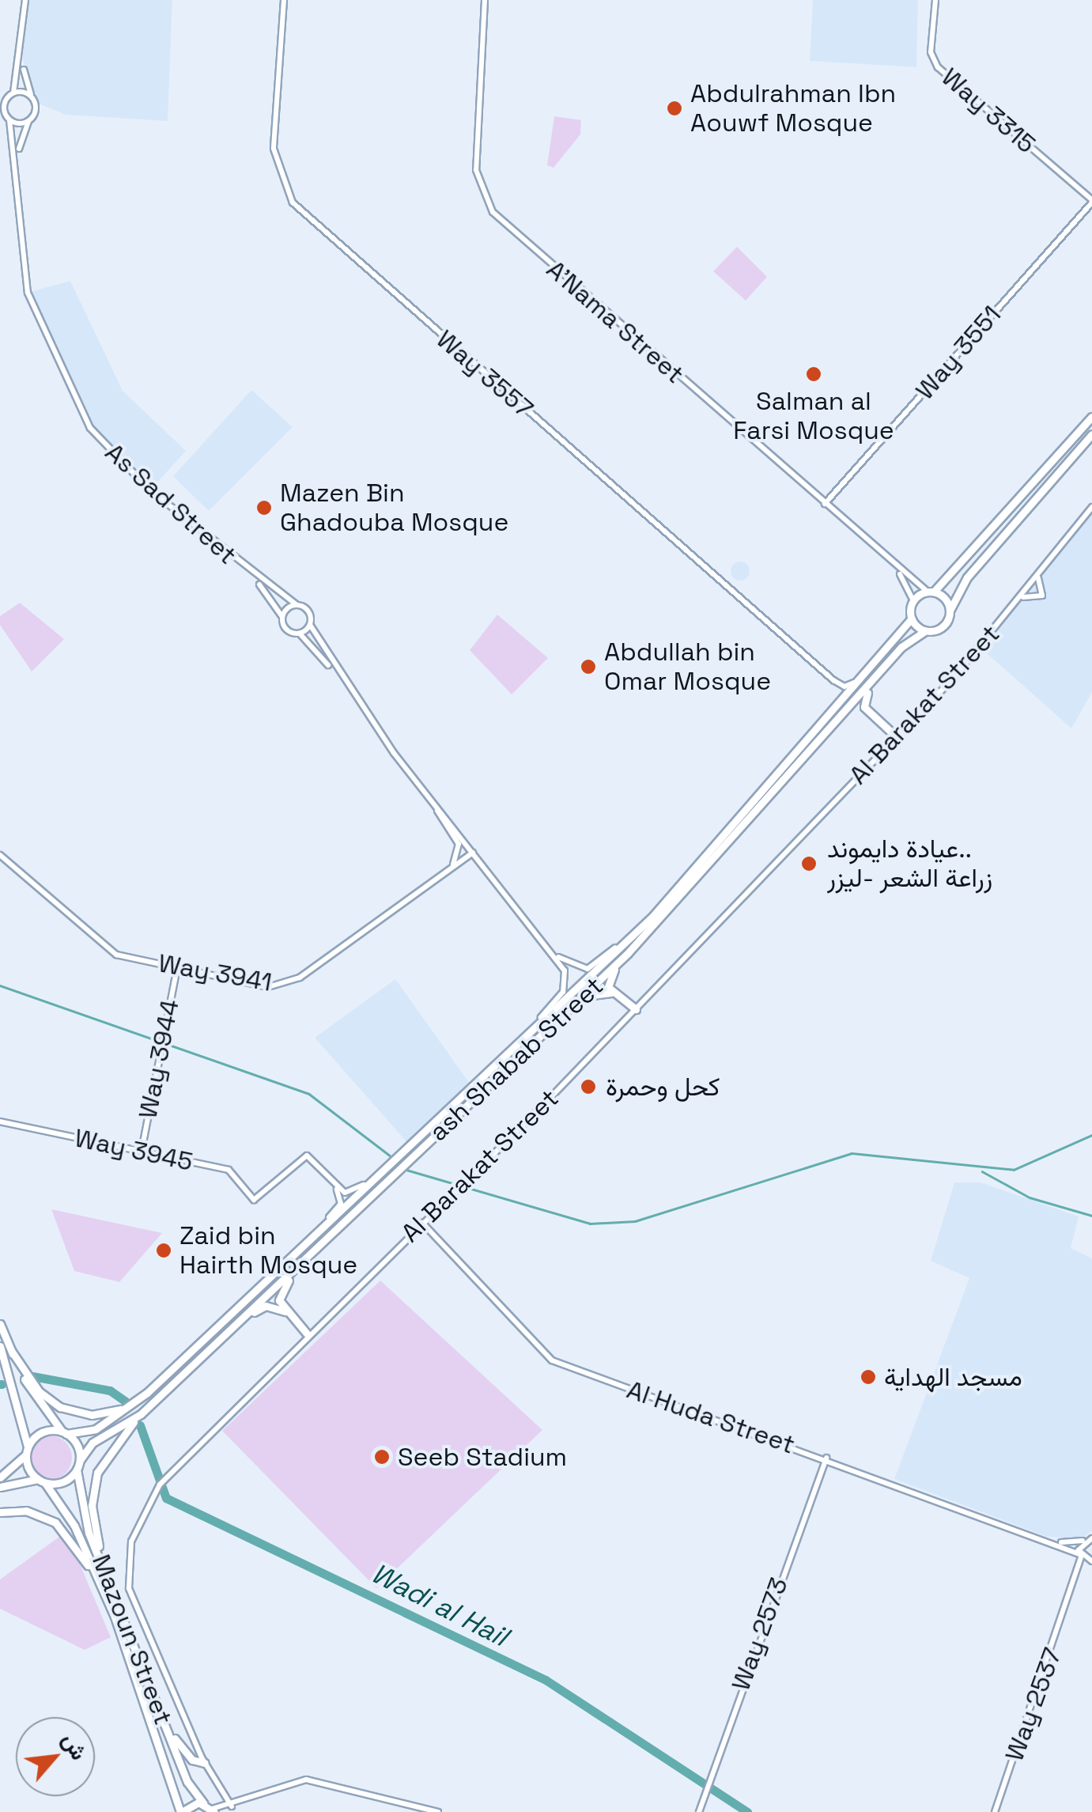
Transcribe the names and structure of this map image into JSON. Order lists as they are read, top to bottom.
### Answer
{
  "streets": {
    "main road": ["ash Shabab Street", "Mazoun Street"],
    "street": [
      "Way 3315",
      "A'Nama Street",
      "Way 3551",
      "Way 3557",
      "As Sad Street",
      "Al Barakat Street",
      "Way 3941",
      "Way 3944",
      "Way 3945",
      "Al Huda Street",
      "Way 2573",
      "Way 2537"
    ]
  },
  "crossings": [
    ["Way 3315", "Way 3551"],
    ["A'Nama Street", "Way 3551"],
    ["A'Nama Street", "ash Shabab Street"],
    ["Al Barakat Street", "Al Huda Street"],
    ["Way 3941", "Way 3944"],
    ["Way 3944", "Way 3945"],
    ["ash Shabab Street", "Mazoun Street"],
    ["Al Huda Street", "Way 2573"],
    ["Al Huda Street", "Way 2537"]
  ],
  "water": ["Wadi al Hail"],
  "places": [
    "Abdulrahman Ibn Aouwf Mosque",
    "Salman al Farsi Mosque",
    "Mazen Bin Ghadouba Mosque",
    "Abdullah bin Omar Mosque",
    "عيادة دايموند.. زراعة الشعر -ليزر",
    "كحل وحمرة",
    "Zaid bin Hairth Mosque",
    "مسجد الهداية",
    "Seeb Stadium"
  ],
  "north": "top right"
}
